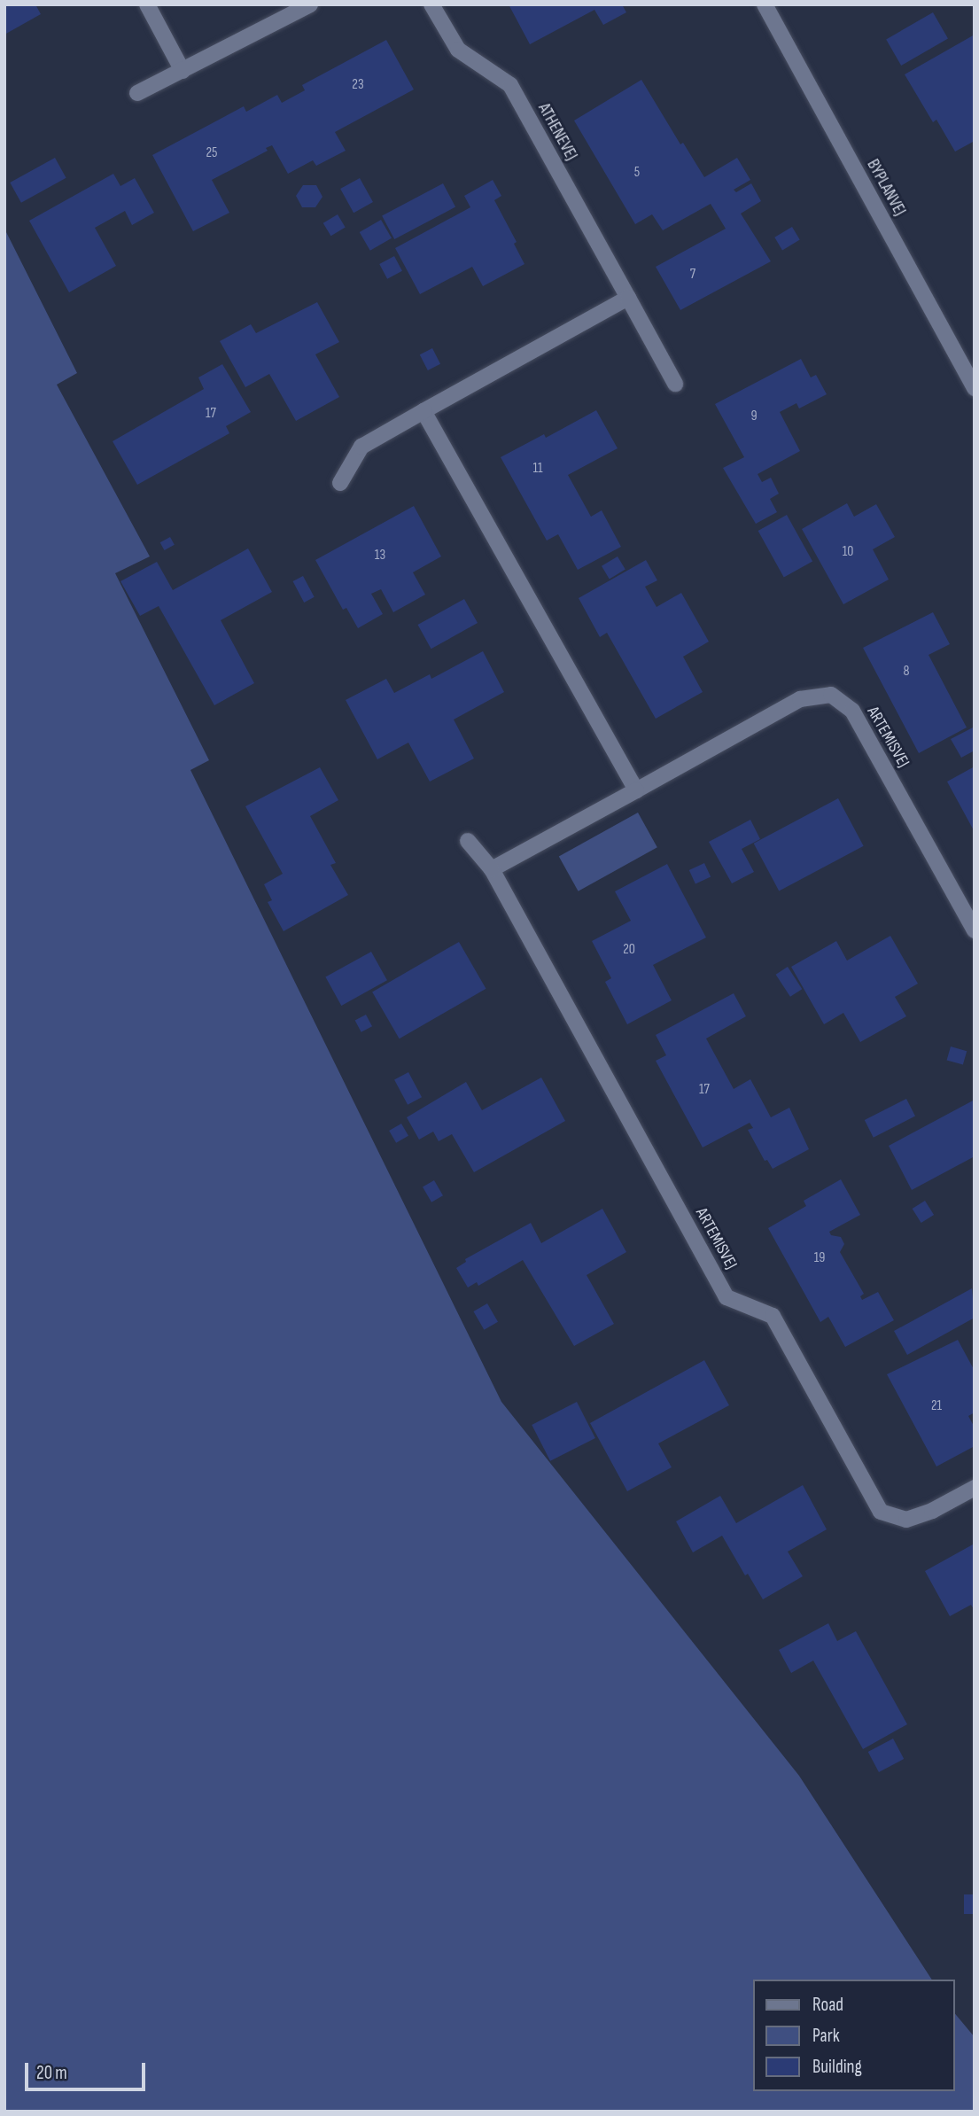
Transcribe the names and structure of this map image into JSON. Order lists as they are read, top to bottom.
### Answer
{
  "streets": {
    "street": ["ATHENEVEJ", "BYPLANVEJ", "ARTEMISVEJ"]
  },
  "house_numbers": [
    "23",
    "25",
    "5",
    "7",
    "17",
    "9",
    "11",
    "10",
    "13",
    "8",
    "20",
    "17",
    "19",
    "21"
  ],
  "legend": ["Road", "Park", "Building"],
  "scale_bar": "20 m"
}
